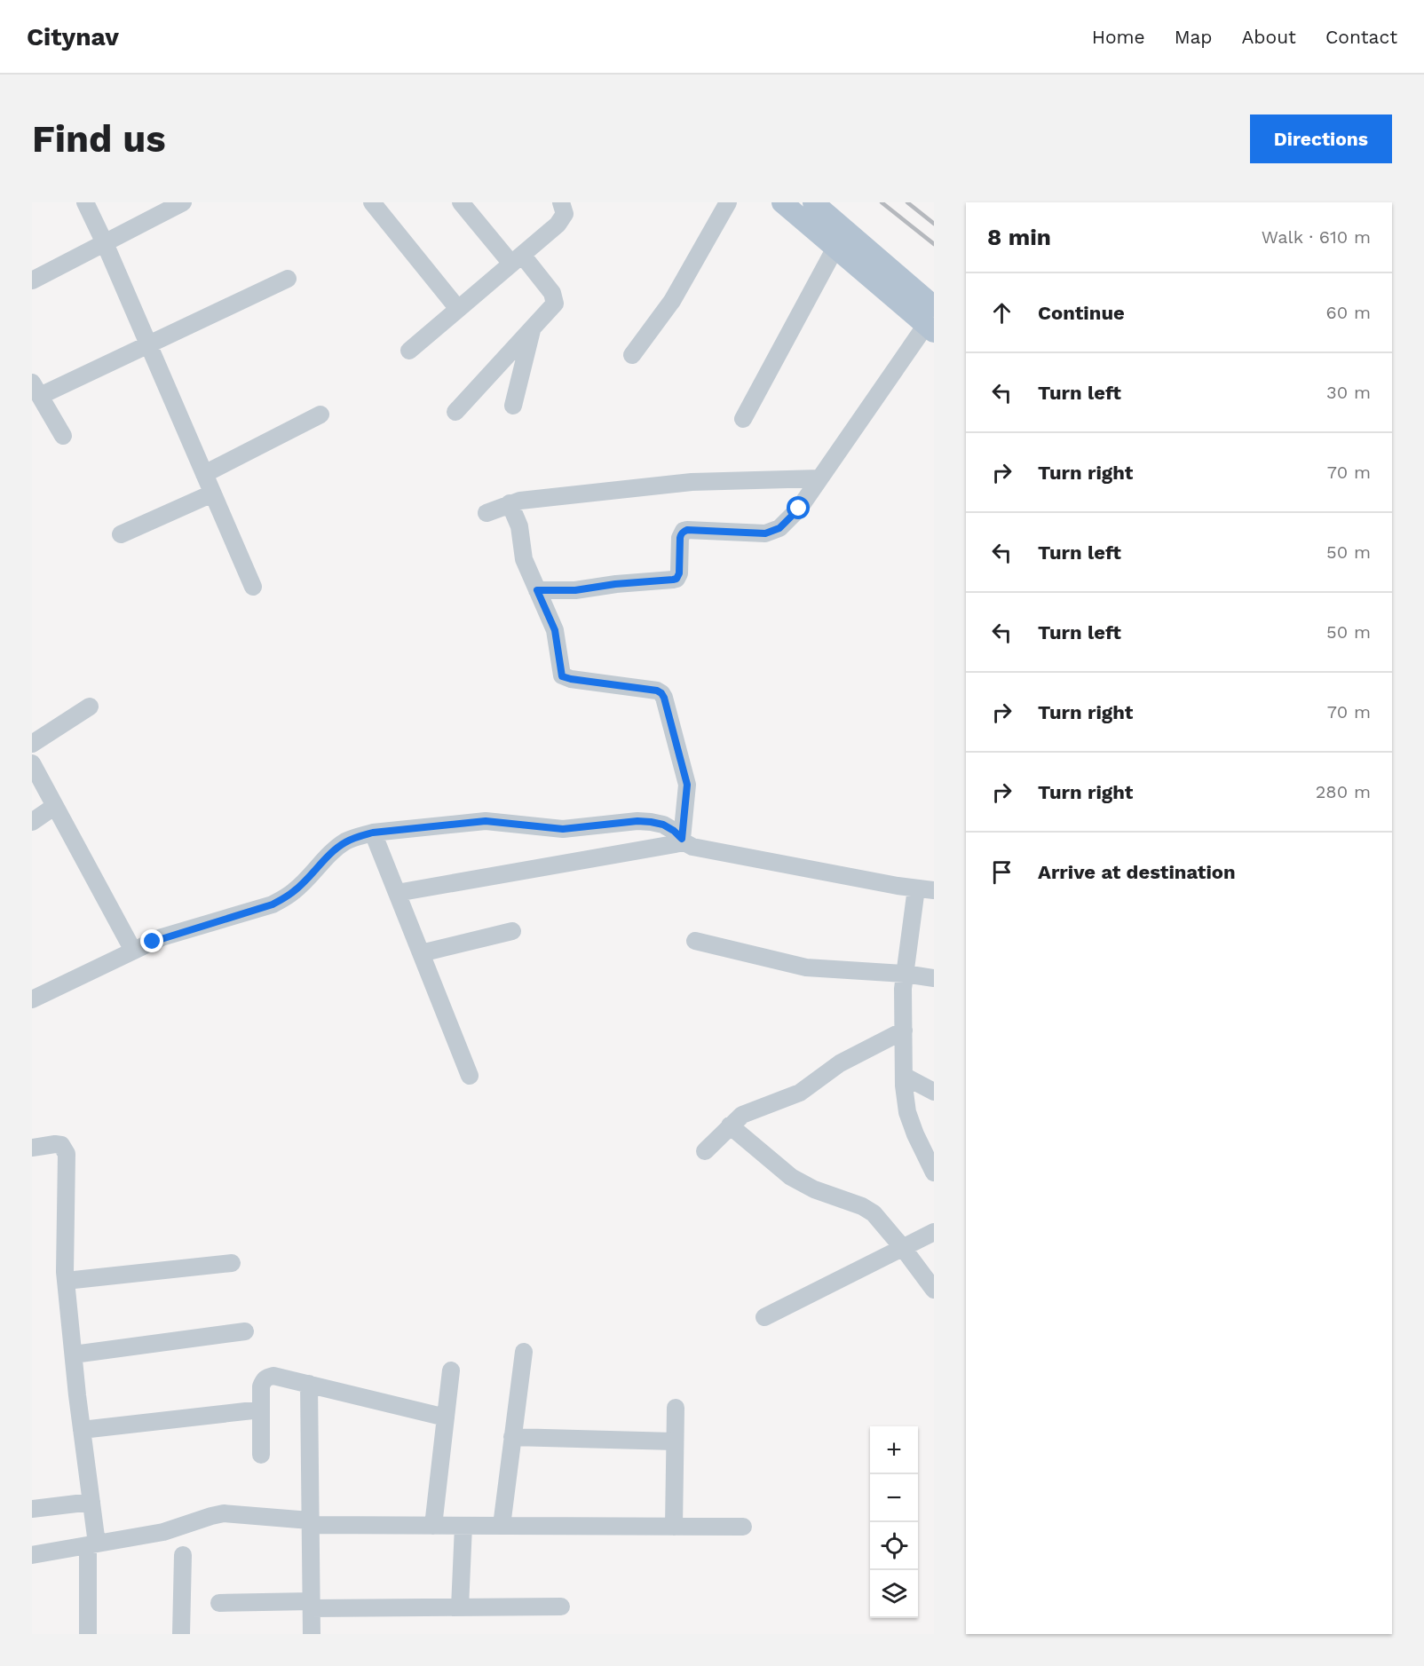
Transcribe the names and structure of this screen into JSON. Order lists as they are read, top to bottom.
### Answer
{
  "page": {
    "header": "Citynav",
    "nav": [
      "Home",
      "Map",
      "About",
      "Contact"
    ],
    "buttons": "Directions",
    "title": "Find us",
    "heading": ["8 min", "Walk · 610 m"],
    "list": [
      ["Continue", "60 m"],
      ["Turn left", "30 m"],
      ["Turn right", "70 m"],
      ["Turn left", "50 m"],
      ["Turn left", "50 m"],
      ["Turn right", "70 m"],
      ["Turn right", "280 m"],
      "Arrive at destination"
    ],
    "map_buttons": ["+", "−"]
  }
}
